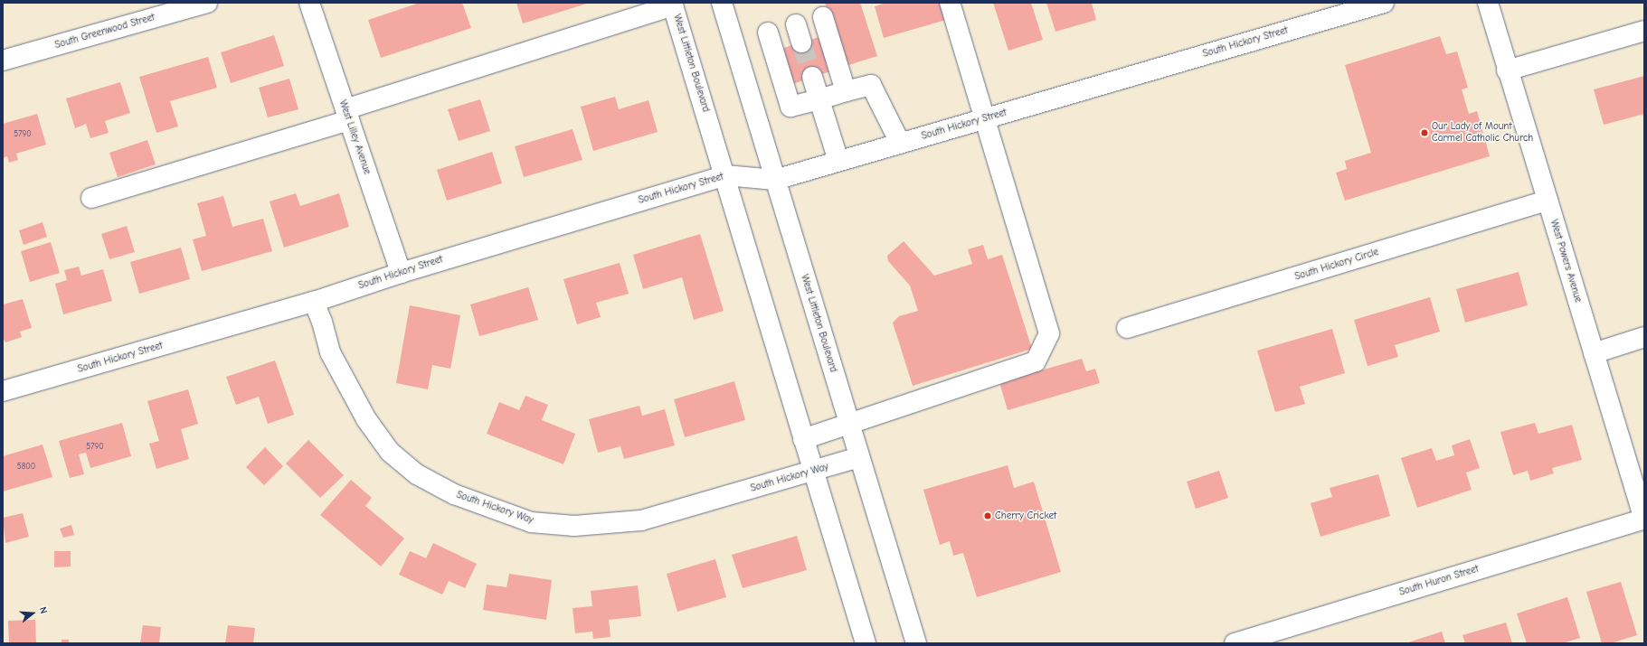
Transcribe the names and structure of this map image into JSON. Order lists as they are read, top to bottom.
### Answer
{
  "streets": {
    "street": [
      "South Greenwood Street",
      "South Hickory Street",
      "West Littleton Boulevard",
      "West Lilley Avenue",
      "West Powers Avenue",
      "South Hickory Circle",
      "South Hickory Way",
      "South Huron Street"
    ]
  },
  "crossings": [
    ["South Hickory Street", "West Littleton Boulevard"],
    ["South Hickory Street", "West Lilley Avenue"],
    ["South Hickory Street", "South Hickory Way"],
    ["West Littleton Boulevard", "South Hickory Way"],
    ["West Powers Avenue", "South Hickory Circle"],
    ["West Powers Avenue", "South Huron Street"]
  ],
  "places": ["Our Lady of Mount Carmel Catholic Church", "Cherry Cricket"],
  "house_numbers": ["5790", "5790", "5800"],
  "north": "right"
}
